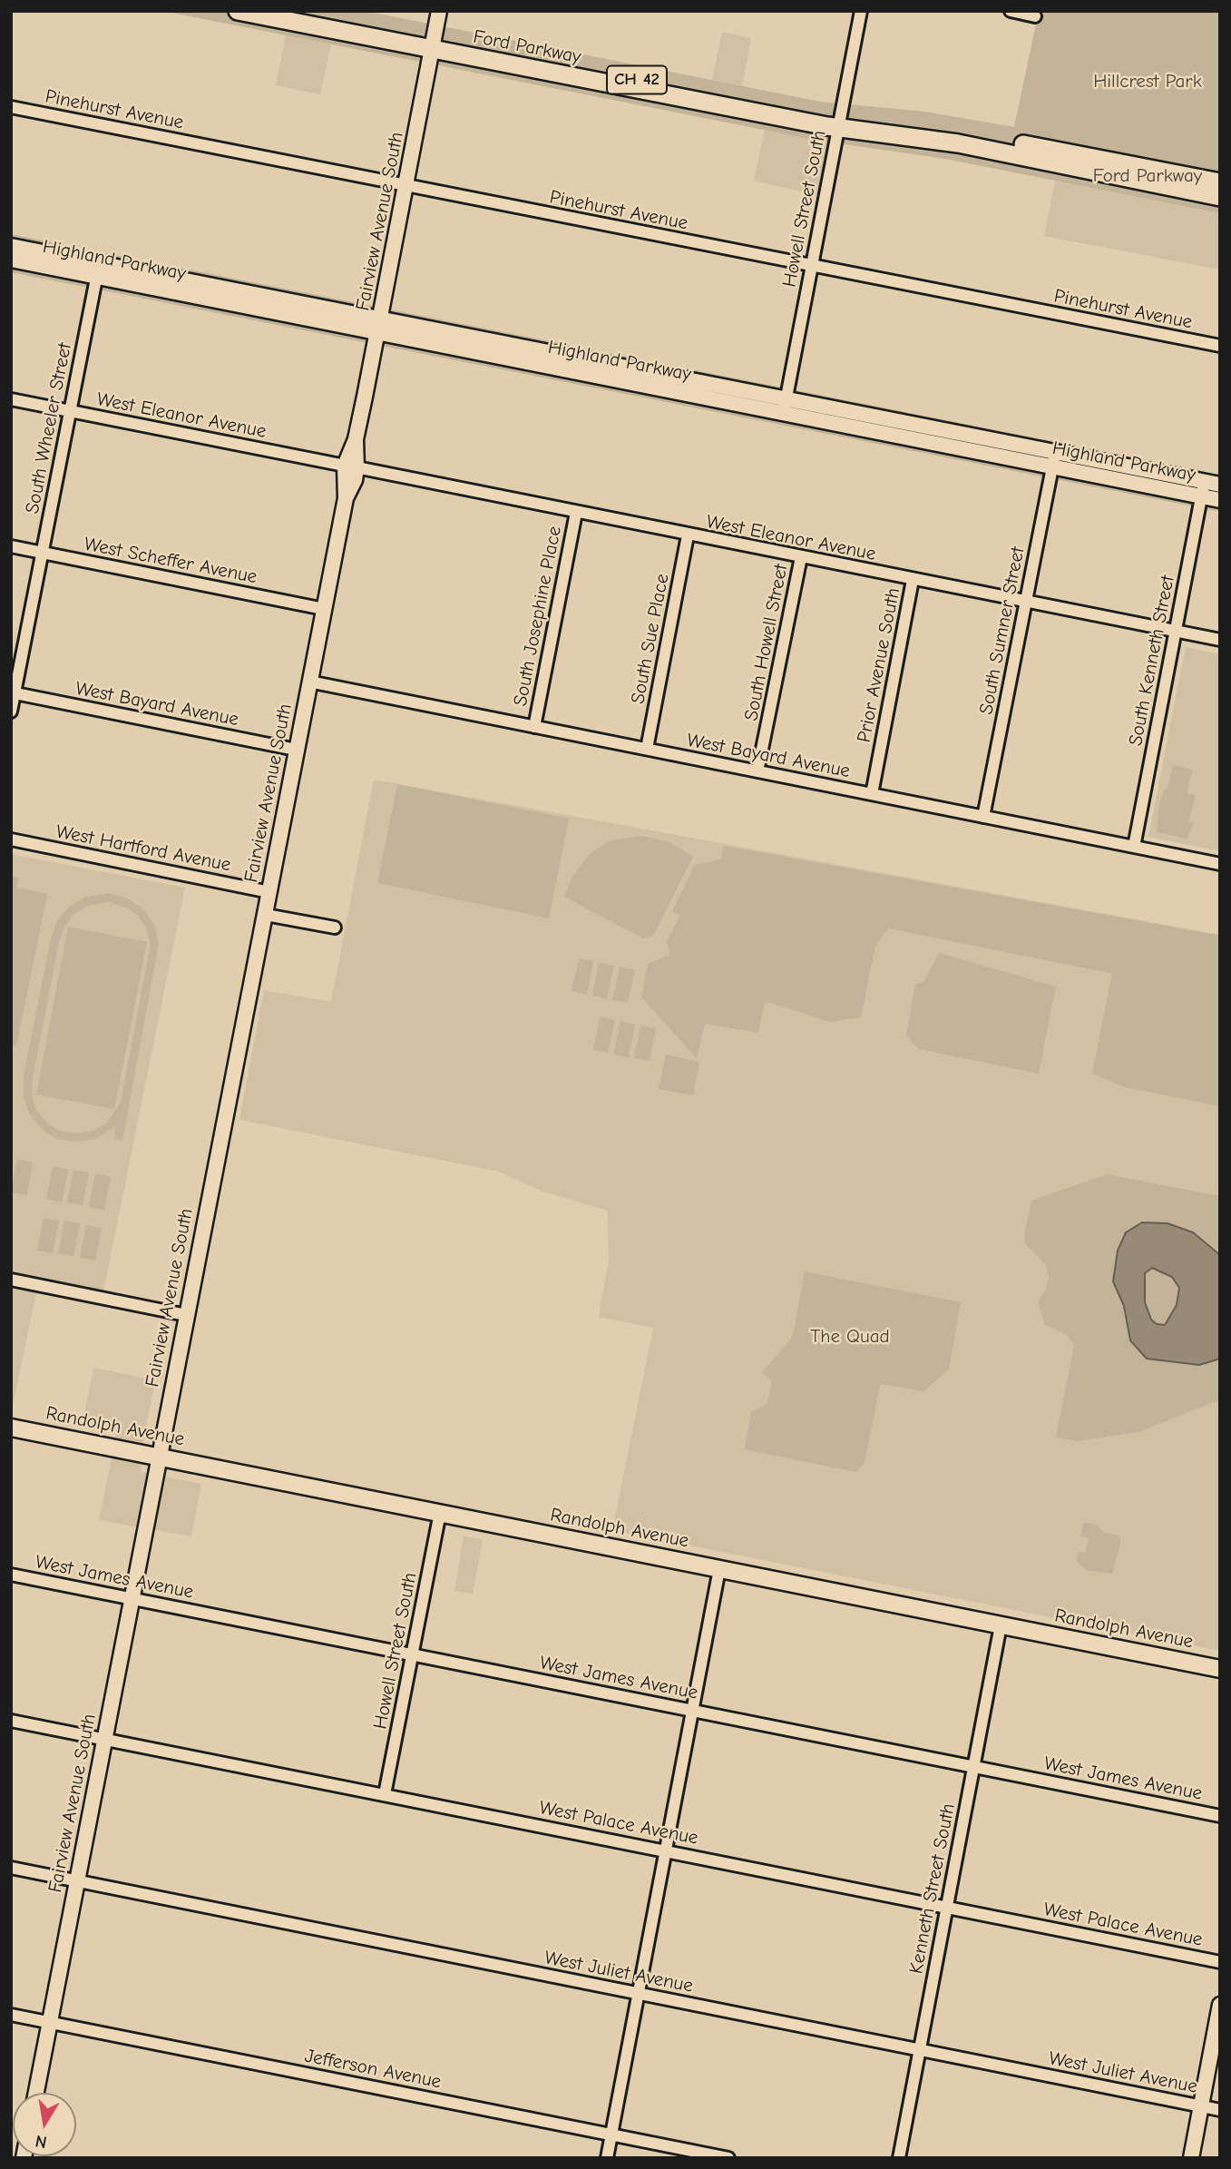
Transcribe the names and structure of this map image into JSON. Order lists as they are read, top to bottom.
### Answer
{
  "streets": {
    "main road": ["Ford Parkway", "CH 42", "Randolph Avenue"],
    "street": [
      "Pinehurst Avenue",
      "Howell Street South",
      "Fairview Avenue South",
      "Highland Parkway",
      "West Eleanor Avenue",
      "South Wheeler Street",
      "West Scheffer Avenue",
      "South Josephine Place",
      "South Sumner Street",
      "South Sue Place",
      "South Howell Street",
      "South Kenneth Street",
      "Prior Avenue South",
      "West Bayard Avenue",
      "West Hartford Avenue",
      "West James Avenue",
      "West Palace Avenue",
      "Kenneth Street South",
      "West Juliet Avenue",
      "Jefferson Avenue"
    ]
  },
  "crossings": [
    ["Ford Parkway", "Howell Street South"],
    ["Ford Parkway", "Fairview Avenue South"],
    ["Pinehurst Avenue", "Howell Street South"],
    ["Pinehurst Avenue", "Fairview Avenue South"],
    ["Howell Street South", "Highland Parkway"],
    ["Howell Street South", "Randolph Avenue"],
    ["Howell Street South", "West James Avenue"],
    ["Howell Street South", "West Palace Avenue"],
    ["Fairview Avenue South", "Highland Parkway"],
    ["Fairview Avenue South", "West Eleanor Avenue"],
    ["Fairview Avenue South", "West Scheffer Avenue"],
    ["Fairview Avenue South", "West Bayard Avenue"],
    ["Fairview Avenue South", "West Hartford Avenue"],
    ["Fairview Avenue South", "Randolph Avenue"],
    ["Fairview Avenue South", "West James Avenue"],
    ["Fairview Avenue South", "West Palace Avenue"],
    ["Fairview Avenue South", "West Juliet Avenue"],
    ["Fairview Avenue South", "Jefferson Avenue"],
    ["Highland Parkway", "South Wheeler Street"],
    ["Highland Parkway", "South Sumner Street"],
    ["Highland Parkway", "South Kenneth Street"],
    ["West Eleanor Avenue", "South Wheeler Street"],
    ["West Eleanor Avenue", "South Josephine Place"],
    ["West Eleanor Avenue", "South Sumner Street"],
    ["West Eleanor Avenue", "South Sue Place"],
    ["West Eleanor Avenue", "South Howell Street"],
    ["West Eleanor Avenue", "South Kenneth Street"],
    ["West Eleanor Avenue", "Prior Avenue South"],
    ["South Wheeler Street", "West Scheffer Avenue"],
    ["South Wheeler Street", "West Bayard Avenue"],
    ["South Josephine Place", "West Bayard Avenue"],
    ["South Sumner Street", "West Bayard Avenue"],
    ["South Sue Place", "West Bayard Avenue"],
    ["South Howell Street", "West Bayard Avenue"],
    ["South Kenneth Street", "West Bayard Avenue"],
    ["Prior Avenue South", "West Bayard Avenue"],
    ["Randolph Avenue", "Kenneth Street South"],
    ["West James Avenue", "Kenneth Street South"],
    ["West Palace Avenue", "Kenneth Street South"],
    ["Kenneth Street South", "West Juliet Avenue"]
  ],
  "parks": ["Hillcrest Park", "Ford Parkway", "The Quad"],
  "north": "bottom"
}
